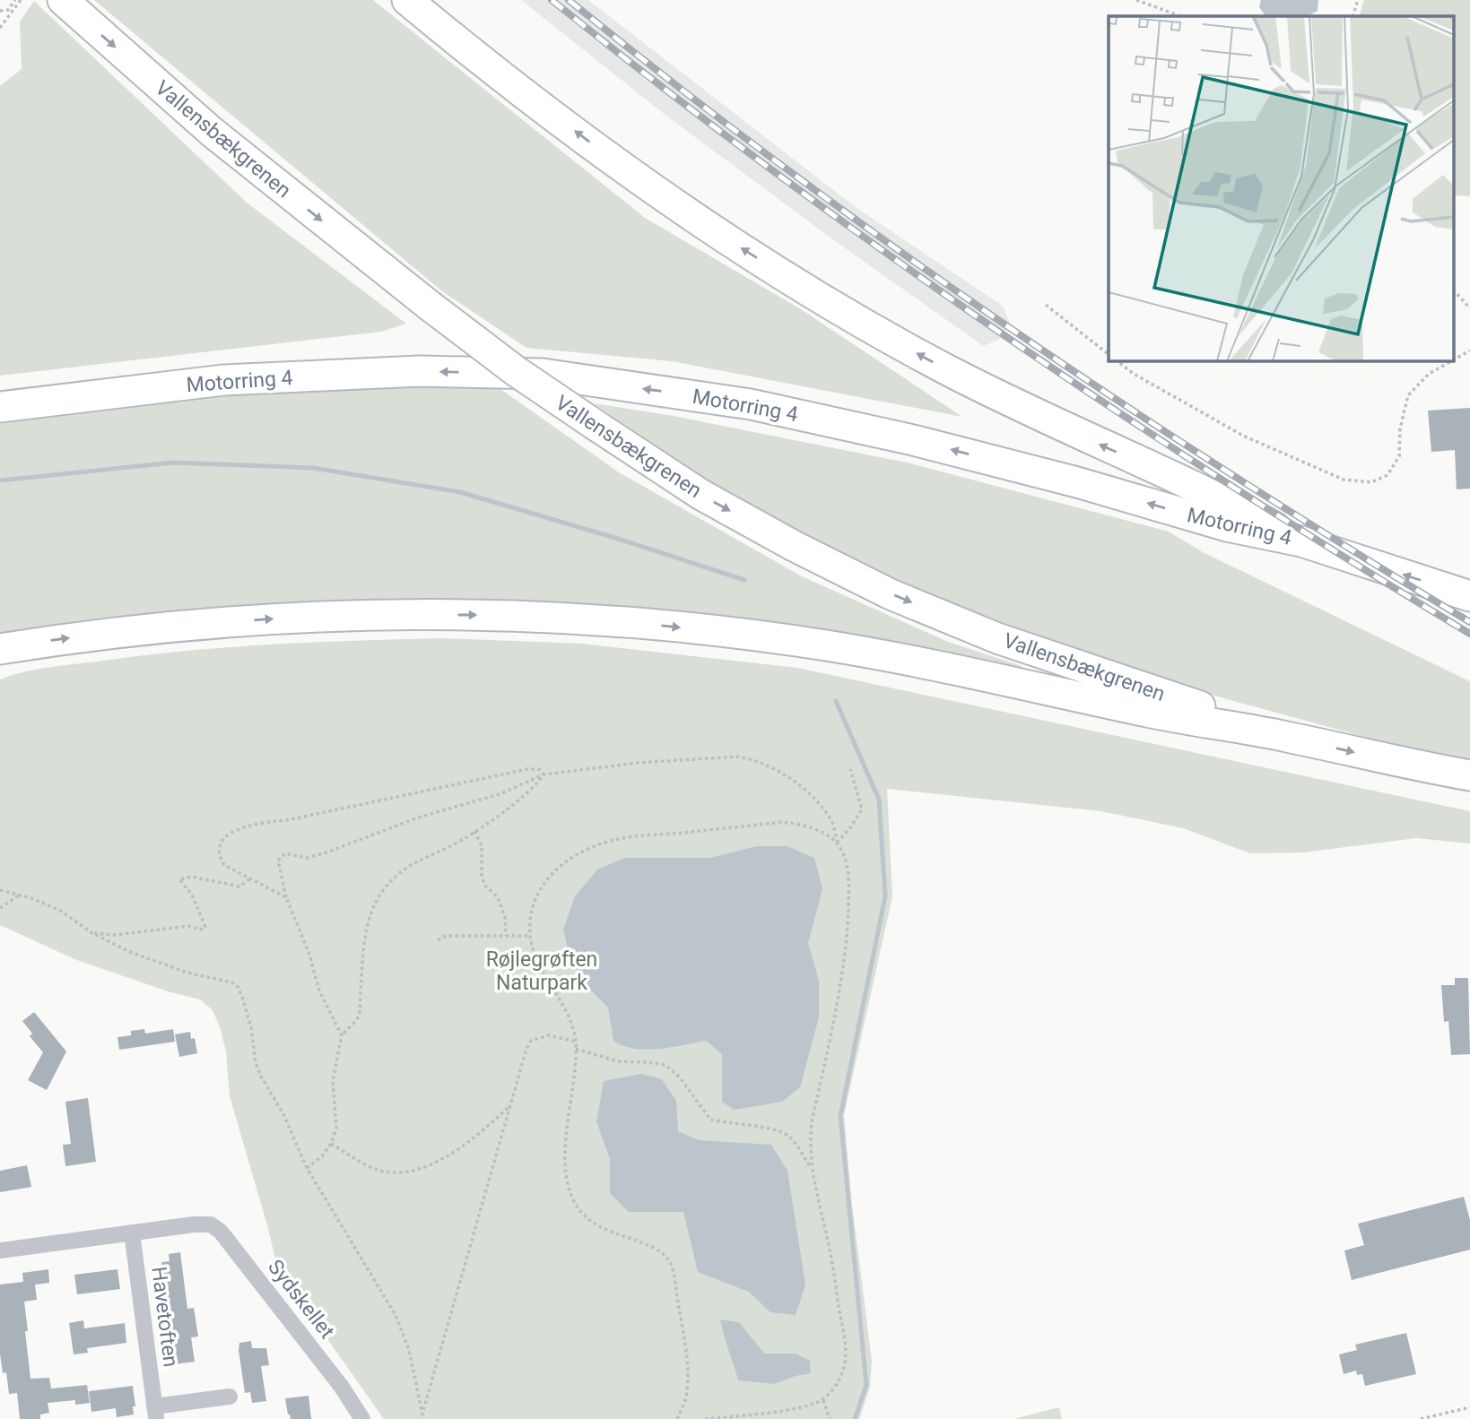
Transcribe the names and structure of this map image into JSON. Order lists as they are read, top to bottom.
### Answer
{
  "streets": {
    "highway": ["Vallensbækgrenen", "Motorring 4"],
    "street": ["Sydskellet", "Havetoften"]
  },
  "crossings": [
    ["Sydskellet", "Havetoften"]
  ],
  "parks": ["Røjlegrøften Naturpark"]
}
